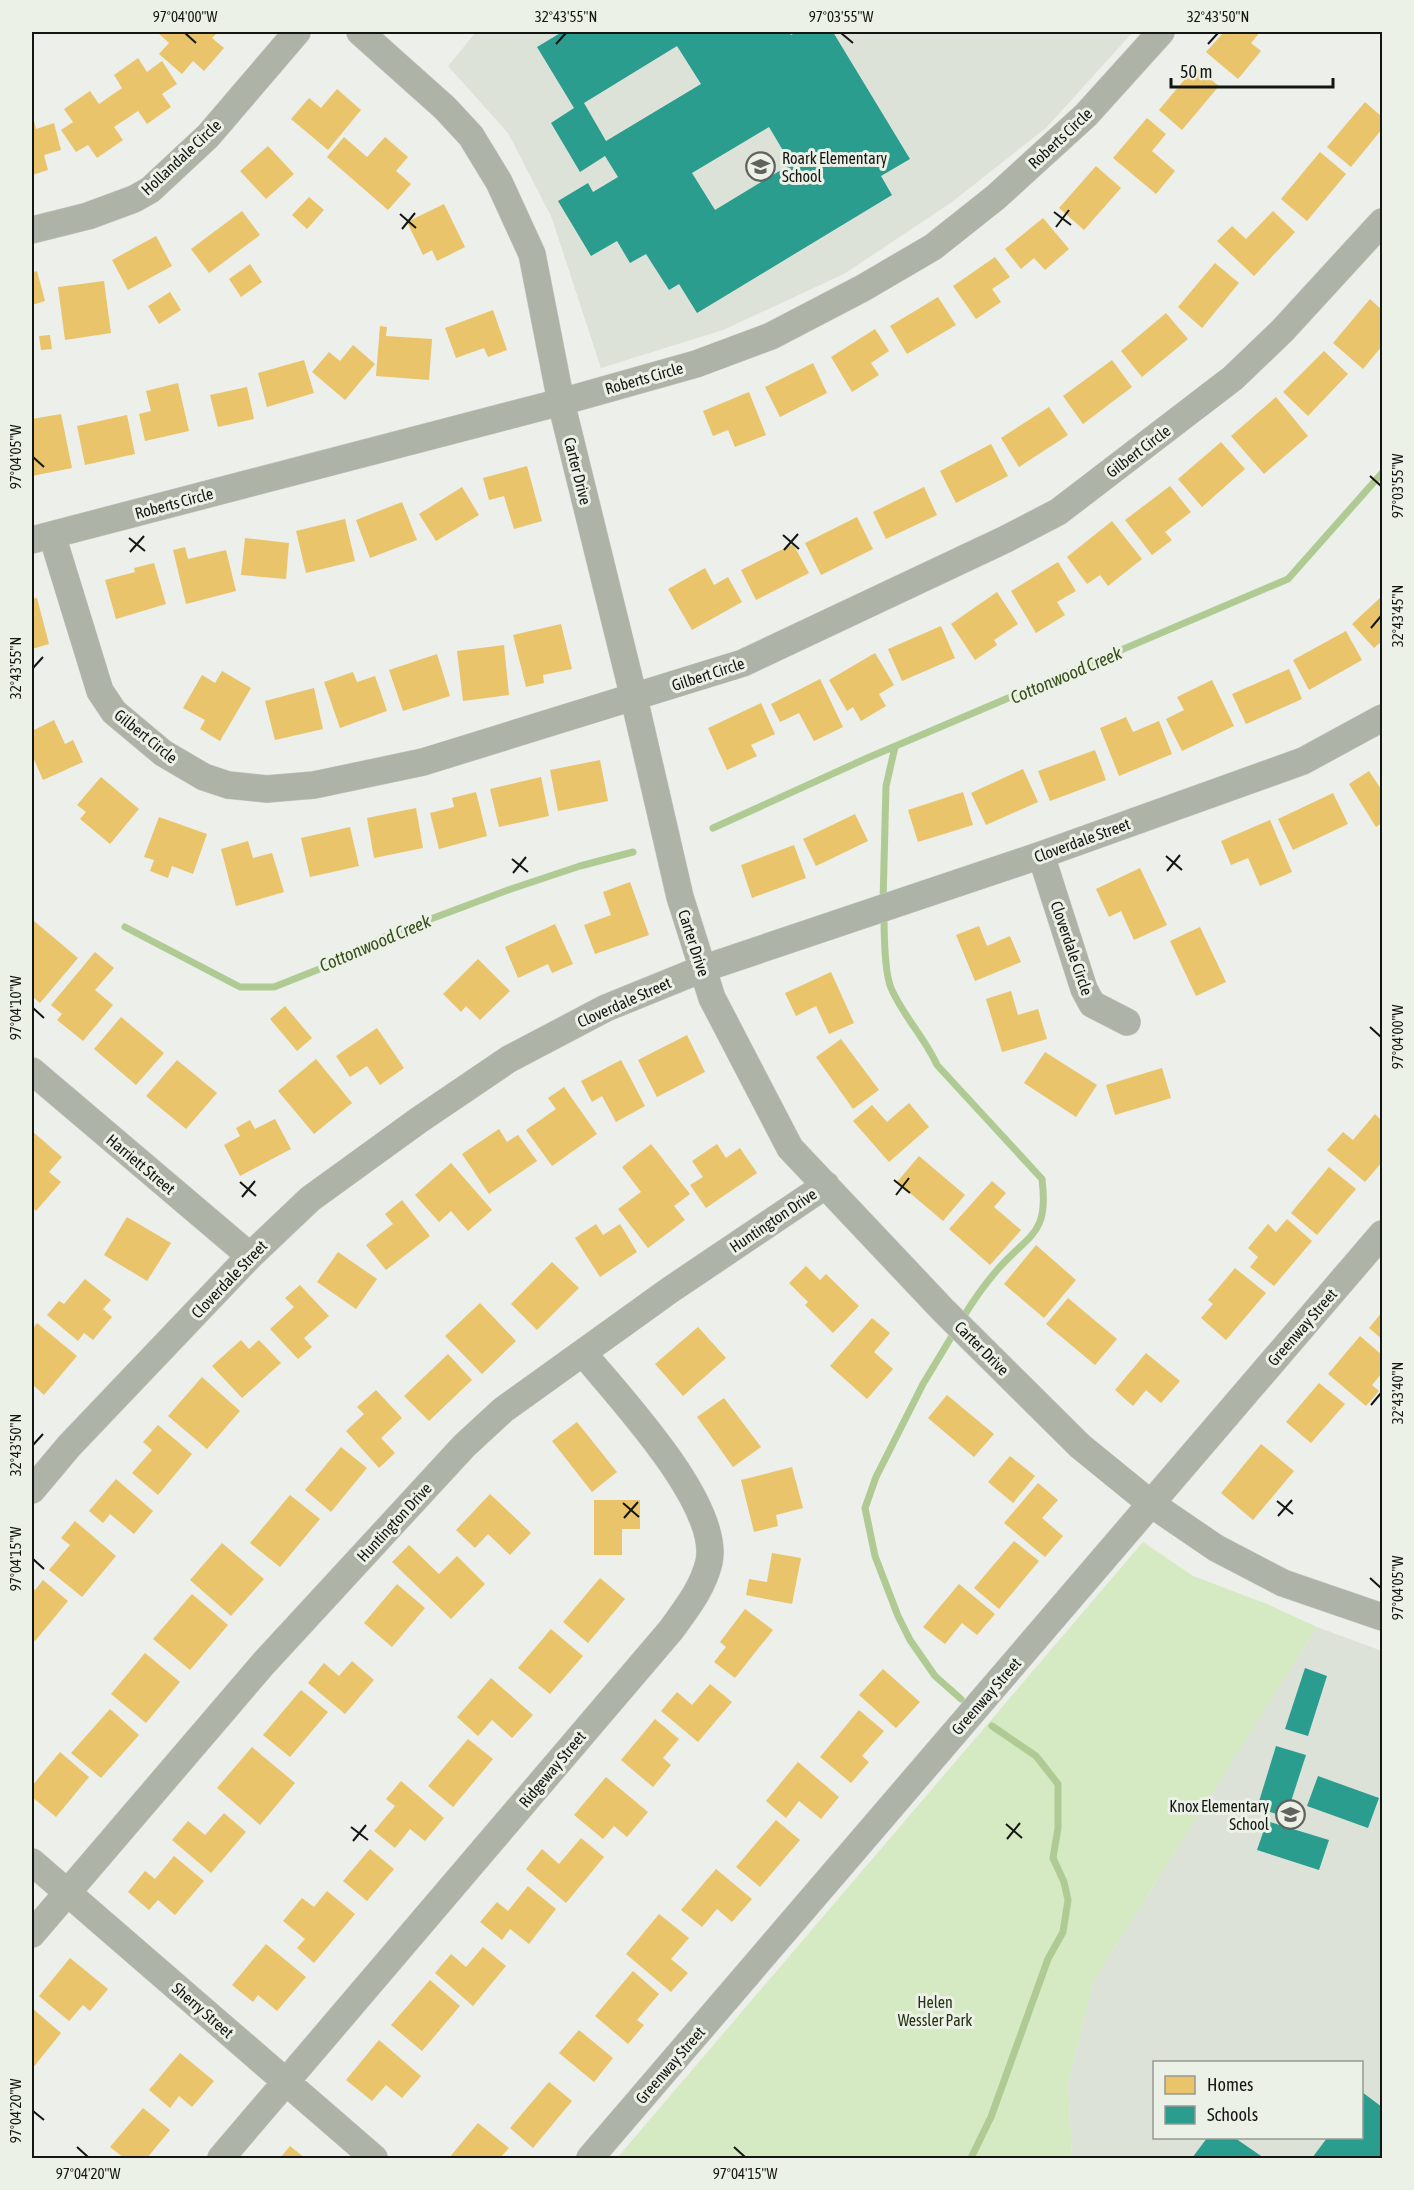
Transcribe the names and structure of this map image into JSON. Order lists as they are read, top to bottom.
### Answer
{
  "streets": {
    "street": [
      "Roberts Circle",
      "Hollandale Circle",
      "Gilbert Circle",
      "Carter Drive",
      "Cloverdale Street",
      "Cloverdale Circle",
      "Harriett Street",
      "Huntington Drive",
      "Greenway Street",
      "Ridgeway Street",
      "Sherry Street"
    ]
  },
  "crossings": [
    ["Roberts Circle", "Gilbert Circle"],
    ["Roberts Circle", "Carter Drive"],
    ["Gilbert Circle", "Carter Drive"],
    ["Carter Drive", "Cloverdale Street"],
    ["Carter Drive", "Huntington Drive"],
    ["Carter Drive", "Greenway Street"],
    ["Cloverdale Street", "Cloverdale Circle"],
    ["Cloverdale Street", "Harriett Street"],
    ["Huntington Drive", "Ridgeway Street"],
    ["Huntington Drive", "Sherry Street"],
    ["Ridgeway Street", "Sherry Street"]
  ],
  "water": ["Cottonwood Creek"],
  "parks": ["Helen Wessler Park"],
  "places": {
    "school or university": ["Roark Elementary School", "Knox Elementary School"]
  },
  "legend": ["Homes", "Schools"],
  "scale_bar": "50 m",
  "coordinates": [
    "97°04'00\"W",
    "32°43'55\"N",
    "97°03'55\"W",
    "32°43'50\"N",
    "97°04'05\"W",
    "32°43'45\"N",
    "97°04'10\"W",
    "32°43'40\"N",
    "97°04'15\"W",
    "97°04'20\"W"
  ]
}
